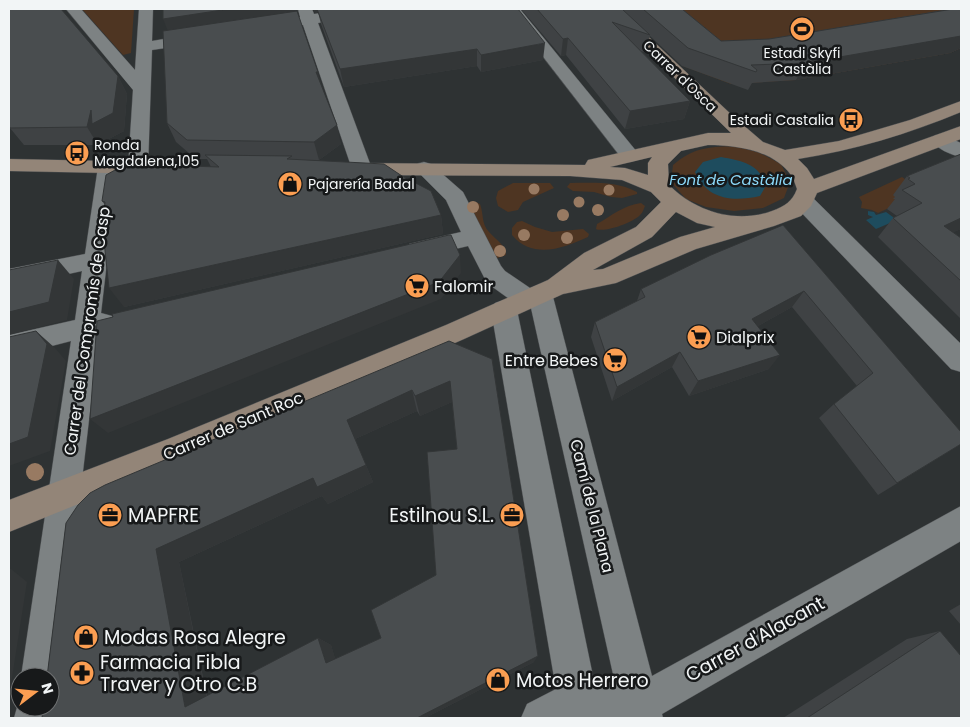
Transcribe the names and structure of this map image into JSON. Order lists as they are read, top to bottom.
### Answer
{
  "streets": {
    "main road": ["Carrer d'Osca", "Carrer de Sant Roc"],
    "street": ["Carrer del Compromís de Casp", "Camí de la Plana", "Carrer d'Alacant"]
  },
  "crossings": [
    ["Carrer del Compromís de Casp", "Carrer de Sant Roc"],
    ["Carrer de Sant Roc", "Camí de la Plana"],
    ["Camí de la Plana", "Carrer d'Alacant"]
  ],
  "water": ["Font de Castàlia"],
  "places": {
    "sports": ["Estadi Skyfi Castàlia"],
    "bus stop": ["Estadi Castalia", "Ronda Magdalena,105"],
    "shop": ["Pajarería Badal", "Modas Rosa Alegre", "Motos Herrero"],
    "supermarket": ["Falomir", "Dialprix", "Entre Bebes"],
    "office": ["MAPFRE", "Estilnou S.L."],
    "pharmacy": ["Farmacia Fibla Traver y Otro C.B"]
  },
  "north": "right"
}
